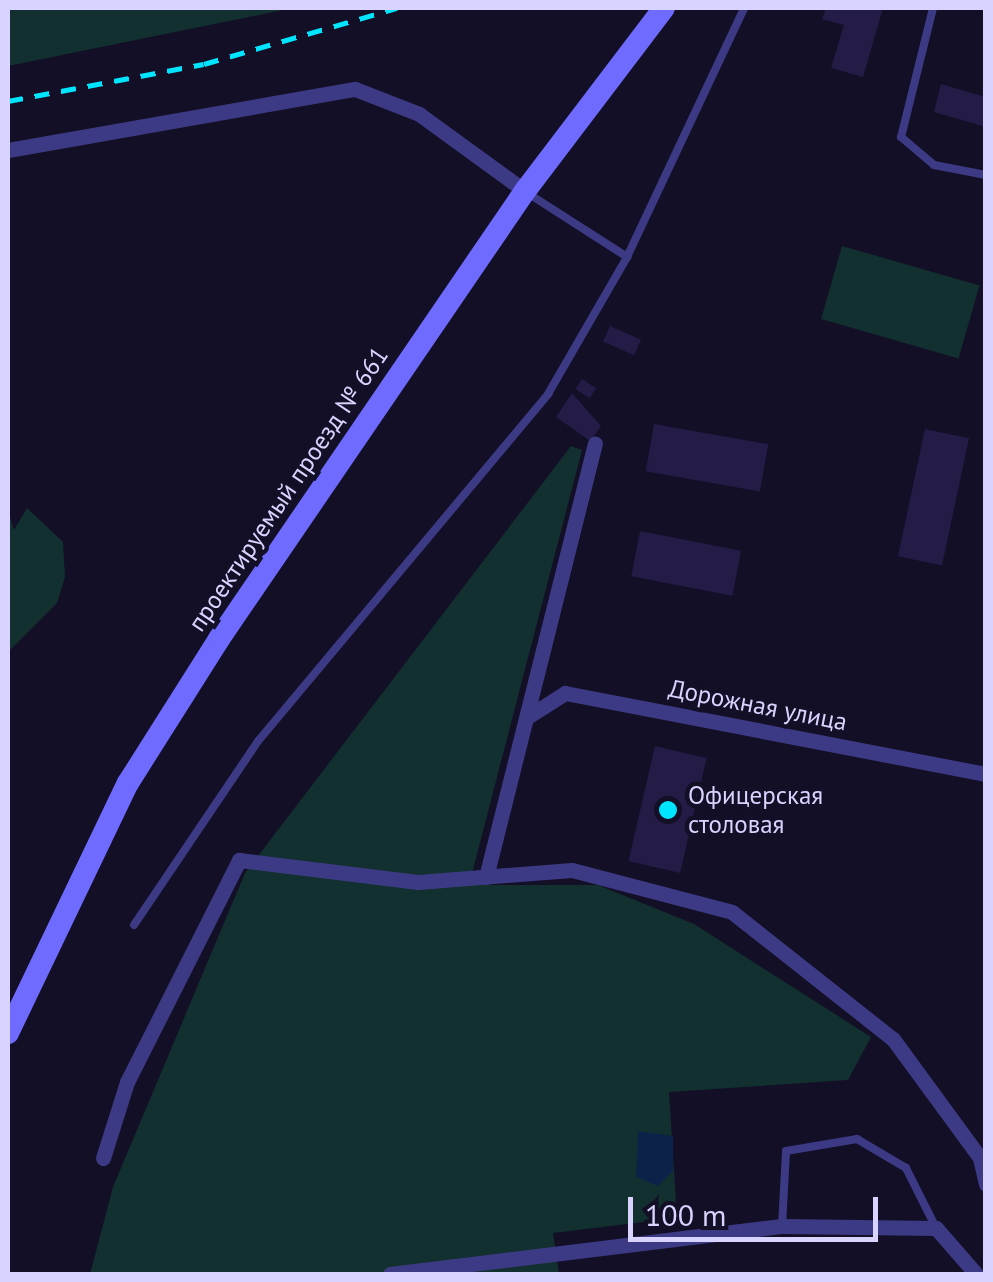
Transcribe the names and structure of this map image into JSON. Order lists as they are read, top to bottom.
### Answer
{
  "streets": {
    "main road": ["проектируемый проезд № 661"],
    "street": ["Дорожная улица"]
  },
  "places": ["Офицерская столовая"],
  "scale_bar": "100 m"
}
